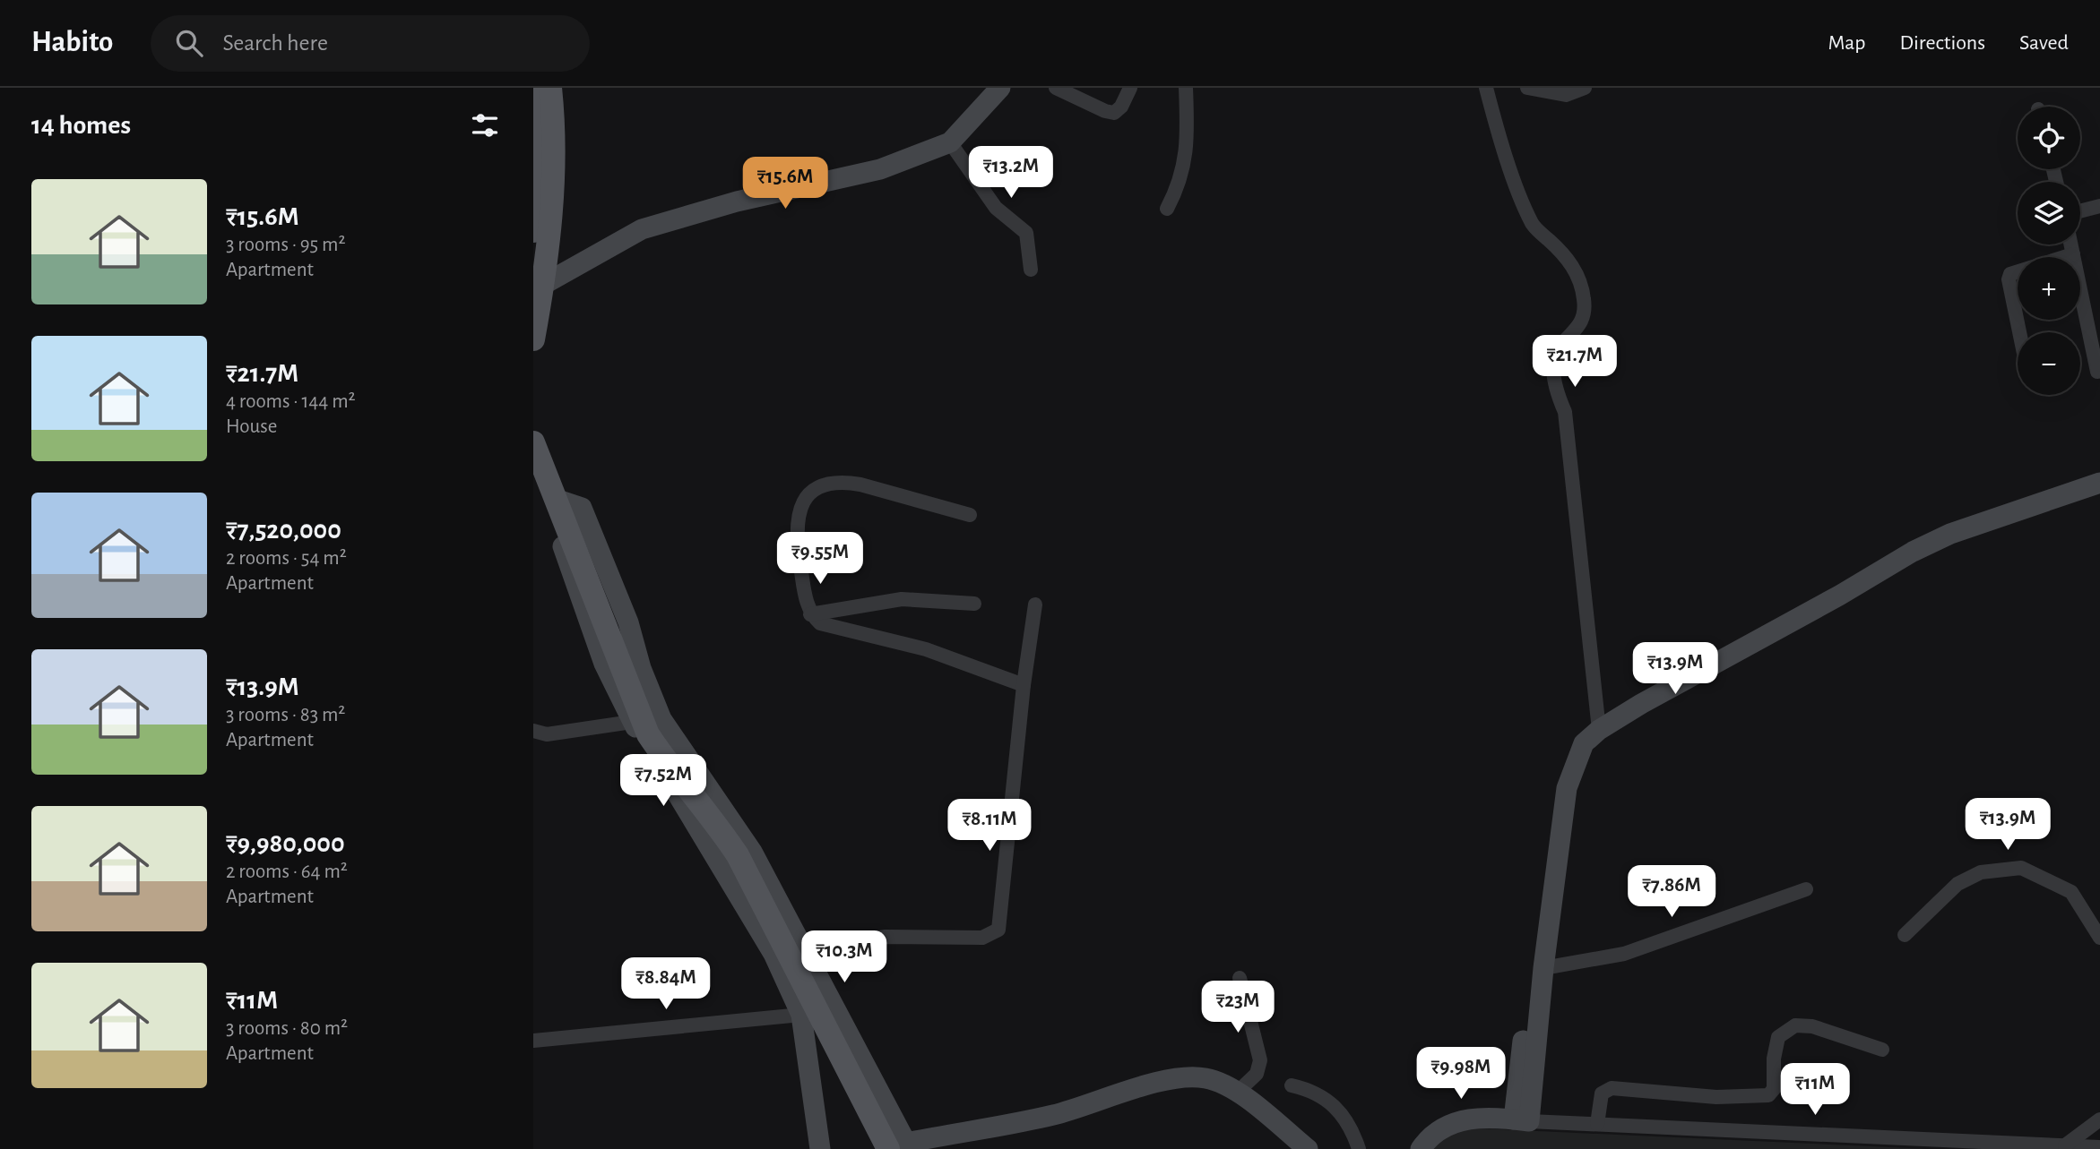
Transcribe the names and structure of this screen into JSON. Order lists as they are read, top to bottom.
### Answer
{
  "page": {
    "header": "Habito",
    "search": "Search here",
    "nav": ["Map", "Directions", "Saved"],
    "heading": "14 homes",
    "map_buttons": ["+", "−"],
    "price": [
      "₹13.2M",
      "₹15.6M",
      "₹21.7M",
      "₹9.55M",
      "₹13.9M",
      "₹7.52M",
      "₹13.9M",
      "₹8.11M",
      "₹7.86M",
      "₹10.3M",
      "₹8.84M",
      "₹23M",
      "₹9.98M",
      "₹11M"
    ],
    "list": [
      {
        "name": "₹15.6M",
        "note": "3 rooms · 95 m² · Apartment"
      },
      {
        "name": "₹21.7M",
        "note": "4 rooms · 144 m² · House"
      },
      {
        "name": "₹7,520,000",
        "note": "2 rooms · 54 m² · Apartment"
      },
      {
        "name": "₹13.9M",
        "note": "3 rooms · 83 m² · Apartment"
      },
      {
        "name": "₹9,980,000",
        "note": "2 rooms · 64 m² · Apartment"
      },
      {
        "name": "₹11M",
        "note": "3 rooms · 80 m² · Apartment"
      }
    ]
  }
}
